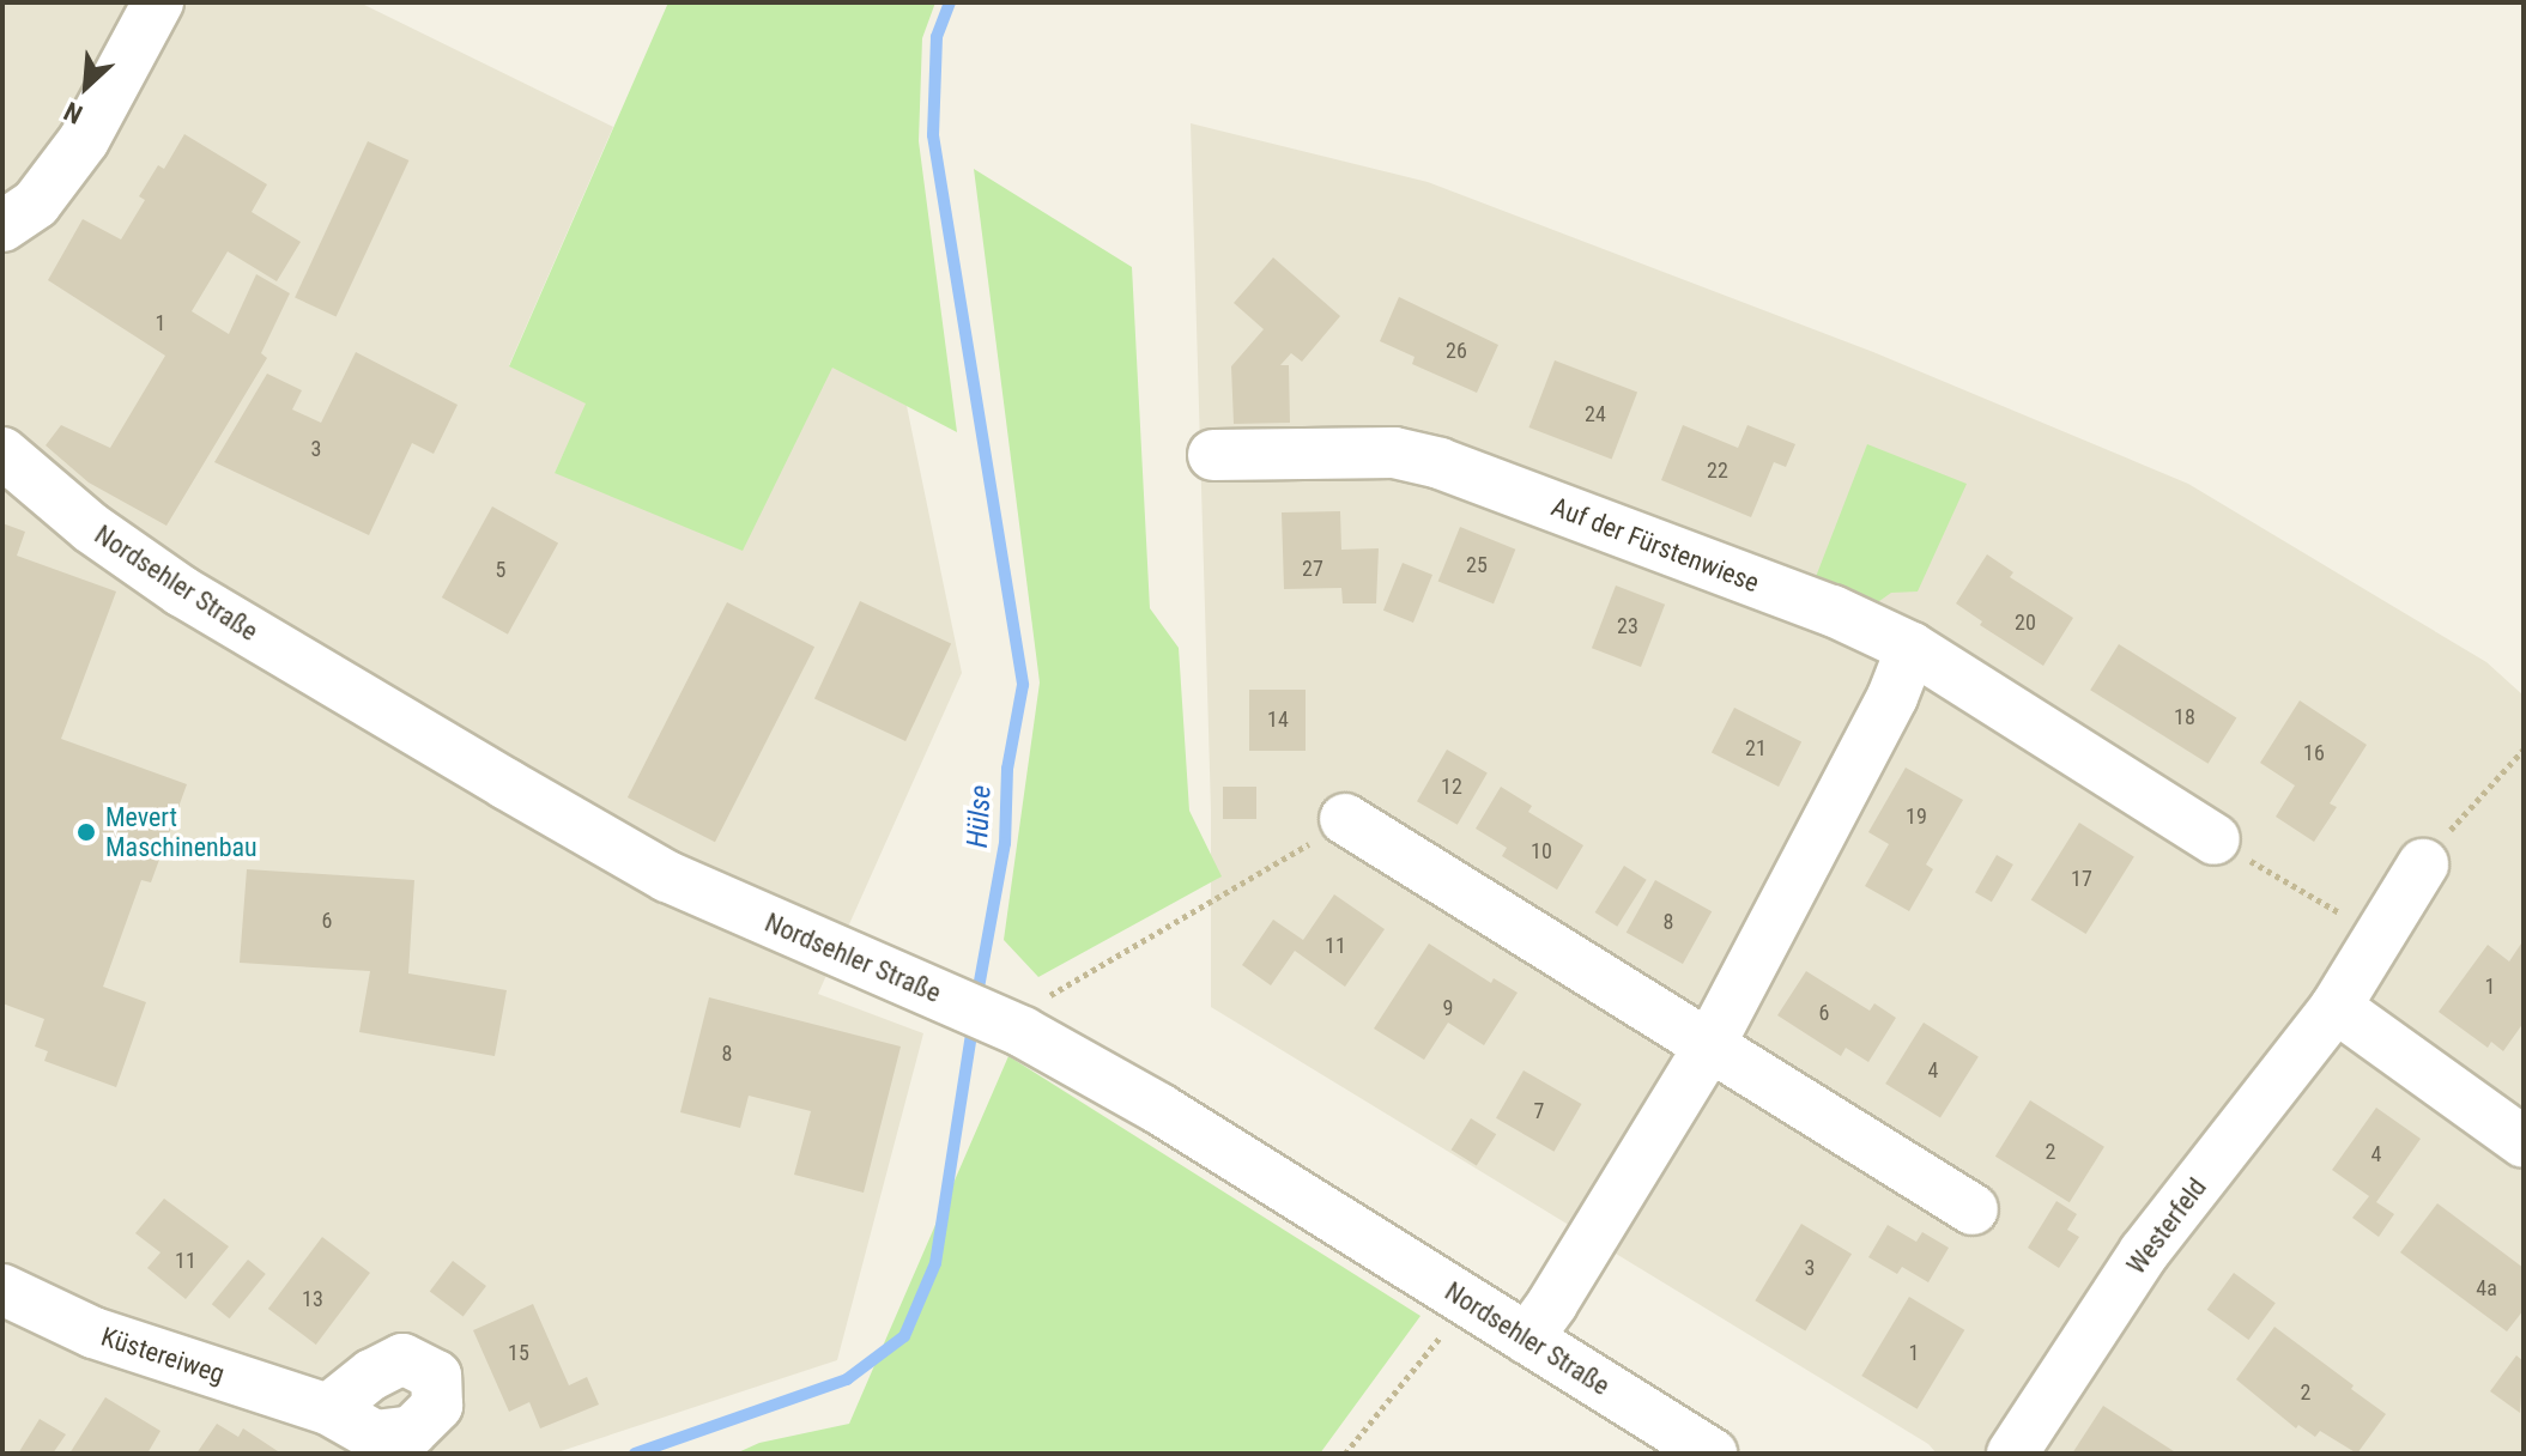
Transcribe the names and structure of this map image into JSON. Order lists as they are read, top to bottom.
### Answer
{
  "streets": {
    "street": [
      "Auf der Fürstenwiese",
      "Nordsehler Straße",
      "Westerfeld",
      "Küstereiweg"
    ]
  },
  "water": ["Hülse"],
  "places": ["Mevert Maschinenbau"],
  "house_numbers": [
    "1",
    "26",
    "24",
    "3",
    "22",
    "25",
    "27",
    "5",
    "20",
    "23",
    "18",
    "14",
    "21",
    "16",
    "12",
    "19",
    "10",
    "17",
    "6",
    "8",
    "11",
    "1",
    "9",
    "6",
    "8",
    "4",
    "7",
    "2",
    "4",
    "11",
    "3",
    "4a",
    "13",
    "15",
    "1",
    "2"
  ],
  "north": "bottom left"
}
